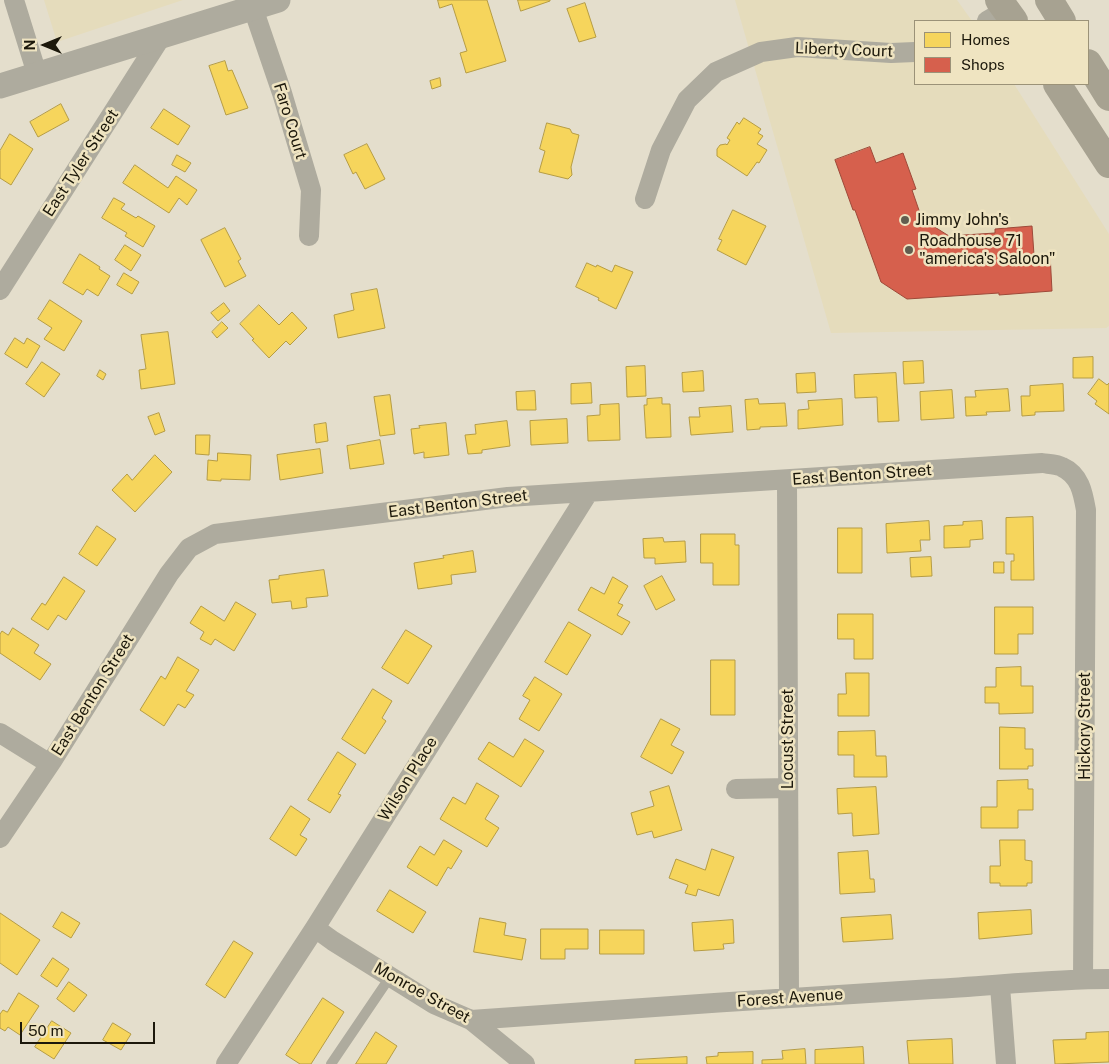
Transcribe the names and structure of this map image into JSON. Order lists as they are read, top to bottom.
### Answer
{
  "streets": {
    "street": [
      "Liberty Court",
      "Faro Court",
      "East Tyler Street",
      "East Benton Street",
      "Hickory Street",
      "Locust Street",
      "Wilson Place",
      "Monroe Street",
      "Forest Avenue"
    ]
  },
  "crossings": [
    ["East Benton Street", "Hickory Street"],
    ["East Benton Street", "Locust Street"],
    ["East Benton Street", "Wilson Place"],
    ["Hickory Street", "Forest Avenue"],
    ["Locust Street", "Forest Avenue"],
    ["Wilson Place", "Monroe Street"],
    ["Monroe Street", "Forest Avenue"]
  ],
  "places": ["Jimmy John's", "Roadhouse 71 \"america's Saloon\""],
  "legend": ["Homes", "Shops"],
  "scale_bar": "50 m",
  "north": "left"
}
